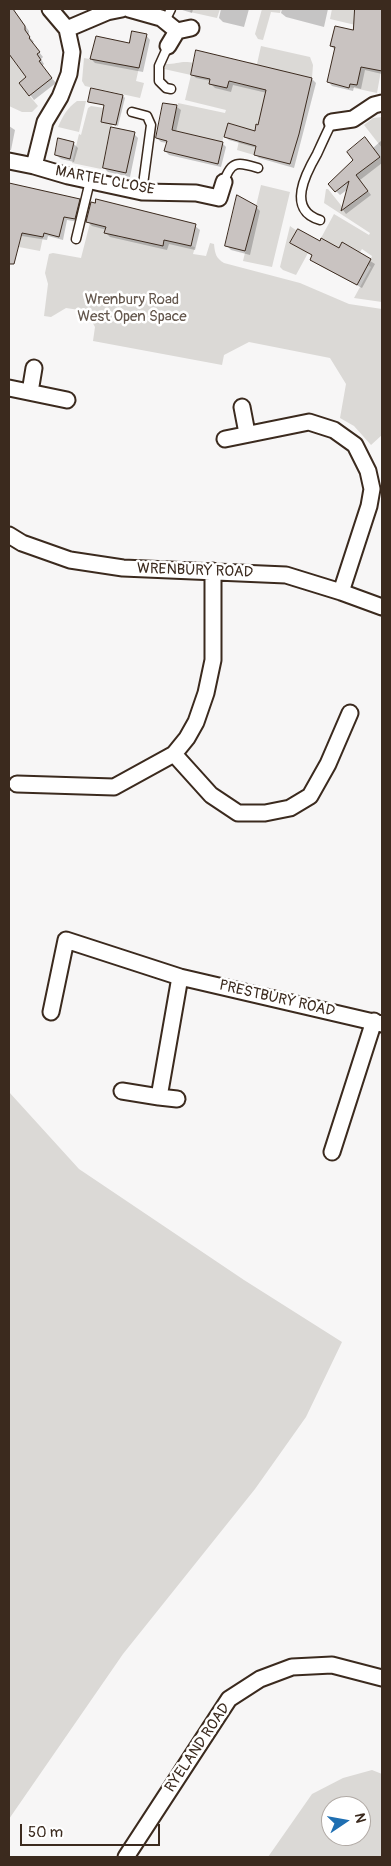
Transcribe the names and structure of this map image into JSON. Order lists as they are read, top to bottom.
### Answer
{
  "streets": {
    "street": [
      "MARTEL CLOSE",
      "WRENBURY ROAD",
      "PRESTBURY ROAD",
      "RYELAND ROAD"
    ]
  },
  "parks": ["Wrenbury Road West Open Space"],
  "scale_bar": "50 m",
  "north": "right"
}
